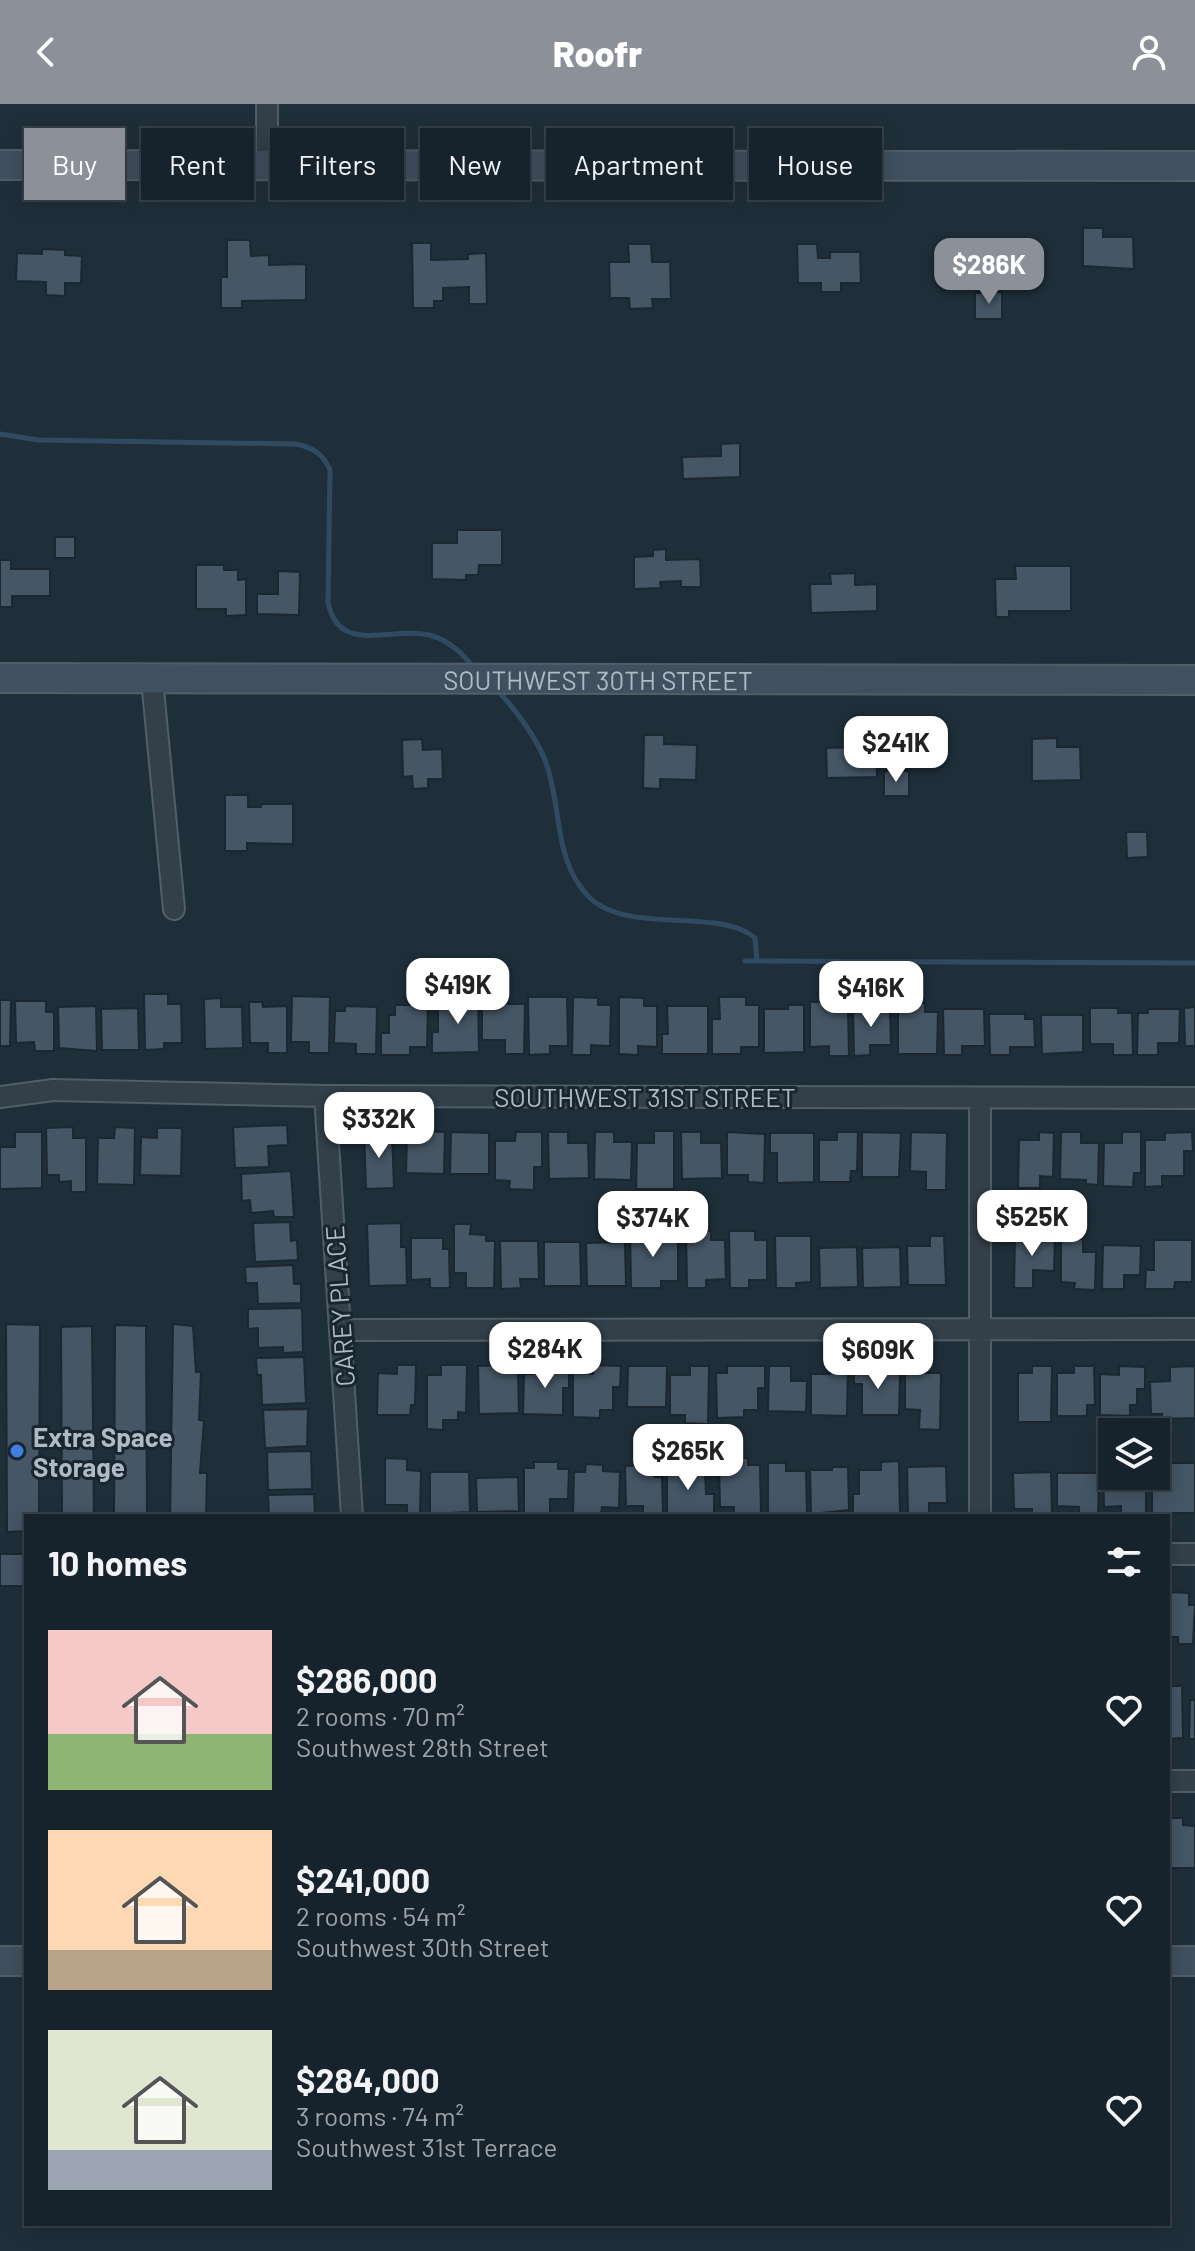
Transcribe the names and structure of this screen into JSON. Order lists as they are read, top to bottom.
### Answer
{
  "streets": {
    "street": ["SOUTHWEST 30TH STREET", "SOUTHWEST 31ST STREET", "CAREY PLACE"]
  },
  "crossings": [
    ["SOUTHWEST 31ST STREET", "CAREY PLACE"]
  ],
  "places": ["Extra Space Storage"],
  "page": {
    "header": "Roofr",
    "chip": [
      "Buy",
      "Rent",
      "Filters",
      "New",
      "Apartment",
      "House"
    ],
    "price": [
      "$286K",
      "$241K",
      "$419K",
      "$416K",
      "$332K",
      "$525K",
      "$374K",
      "$284K",
      "$609K",
      "$265K"
    ],
    "heading": "10 homes",
    "list": [
      {
        "name": "$286,000",
        "note": "2 rooms · 70 m² · Southwest 28th Street"
      },
      {
        "name": "$241,000",
        "note": "2 rooms · 54 m² · Southwest 30th Street"
      },
      {
        "name": "$284,000",
        "note": "3 rooms · 74 m² · Southwest 31st Terrace"
      }
    ]
  }
}
